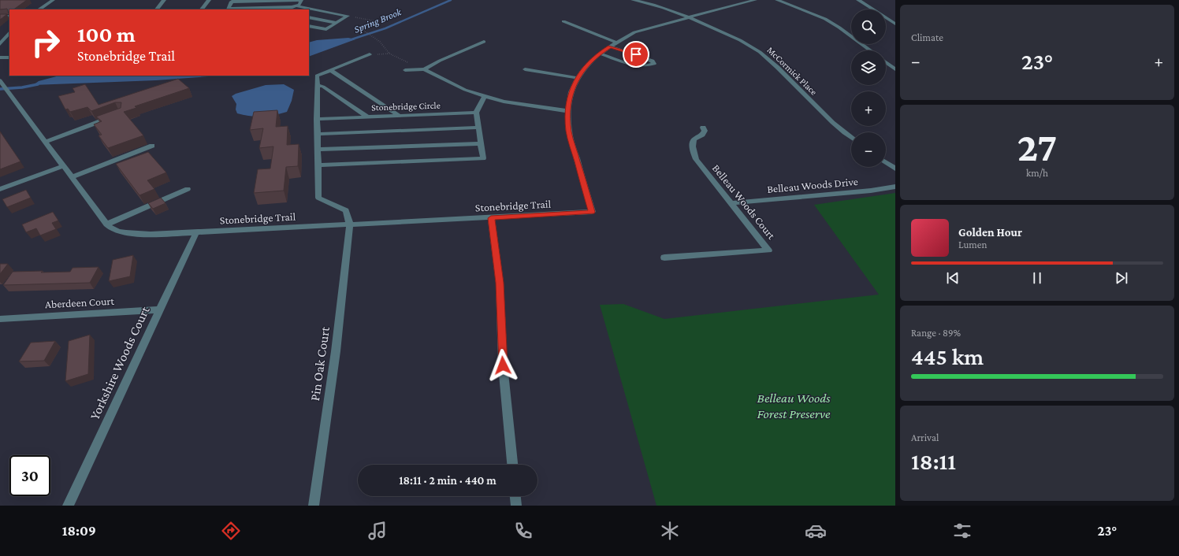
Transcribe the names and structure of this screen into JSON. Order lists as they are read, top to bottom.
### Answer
{
  "streets": {
    "street": [
      "McCormick Place",
      "Stonebridge Circle",
      "Belleau Woods Drive",
      "Belleau Woods Court",
      "Stonebridge Trail",
      "Aberdeen Court",
      "Yorkshire Woods Court",
      "Pin Oak Court"
    ]
  },
  "crossings": [
    ["Belleau Woods Drive", "Belleau Woods Court"],
    ["Stonebridge Trail", "Yorkshire Woods Court"],
    ["Stonebridge Trail", "Pin Oak Court"],
    ["Aberdeen Court", "Yorkshire Woods Court"]
  ],
  "water": ["Spring Brook"],
  "parks": ["Belleau Woods Forest Preserve"],
  "page": {
    "tile": [
      "Climate",
      ["27", "km/h"],
      ["Range · 89%", "445 km"],
      ["Arrival", "18:11"]
    ],
    "map_buttons": ["+", "−"],
    "turn": ["100 m", "Stonebridge Trail"],
    "heat": ["−", "23°", "+"],
    "song": ["Golden Hour", "Lumen"],
    "limit": "30",
    "trip": "18:11 · 2 min · 440 m",
    "tabs": ["18:09", "23°"]
  }
}
